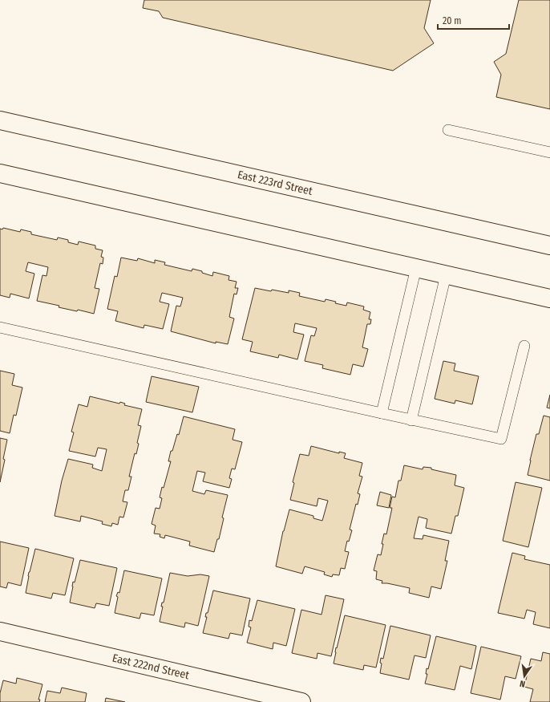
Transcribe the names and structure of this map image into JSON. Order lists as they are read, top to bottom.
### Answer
{
  "streets": {
    "main road": ["East 223rd Street", "East 222nd Street"]
  },
  "scale_bar": "20 m",
  "north": "bottom"
}
